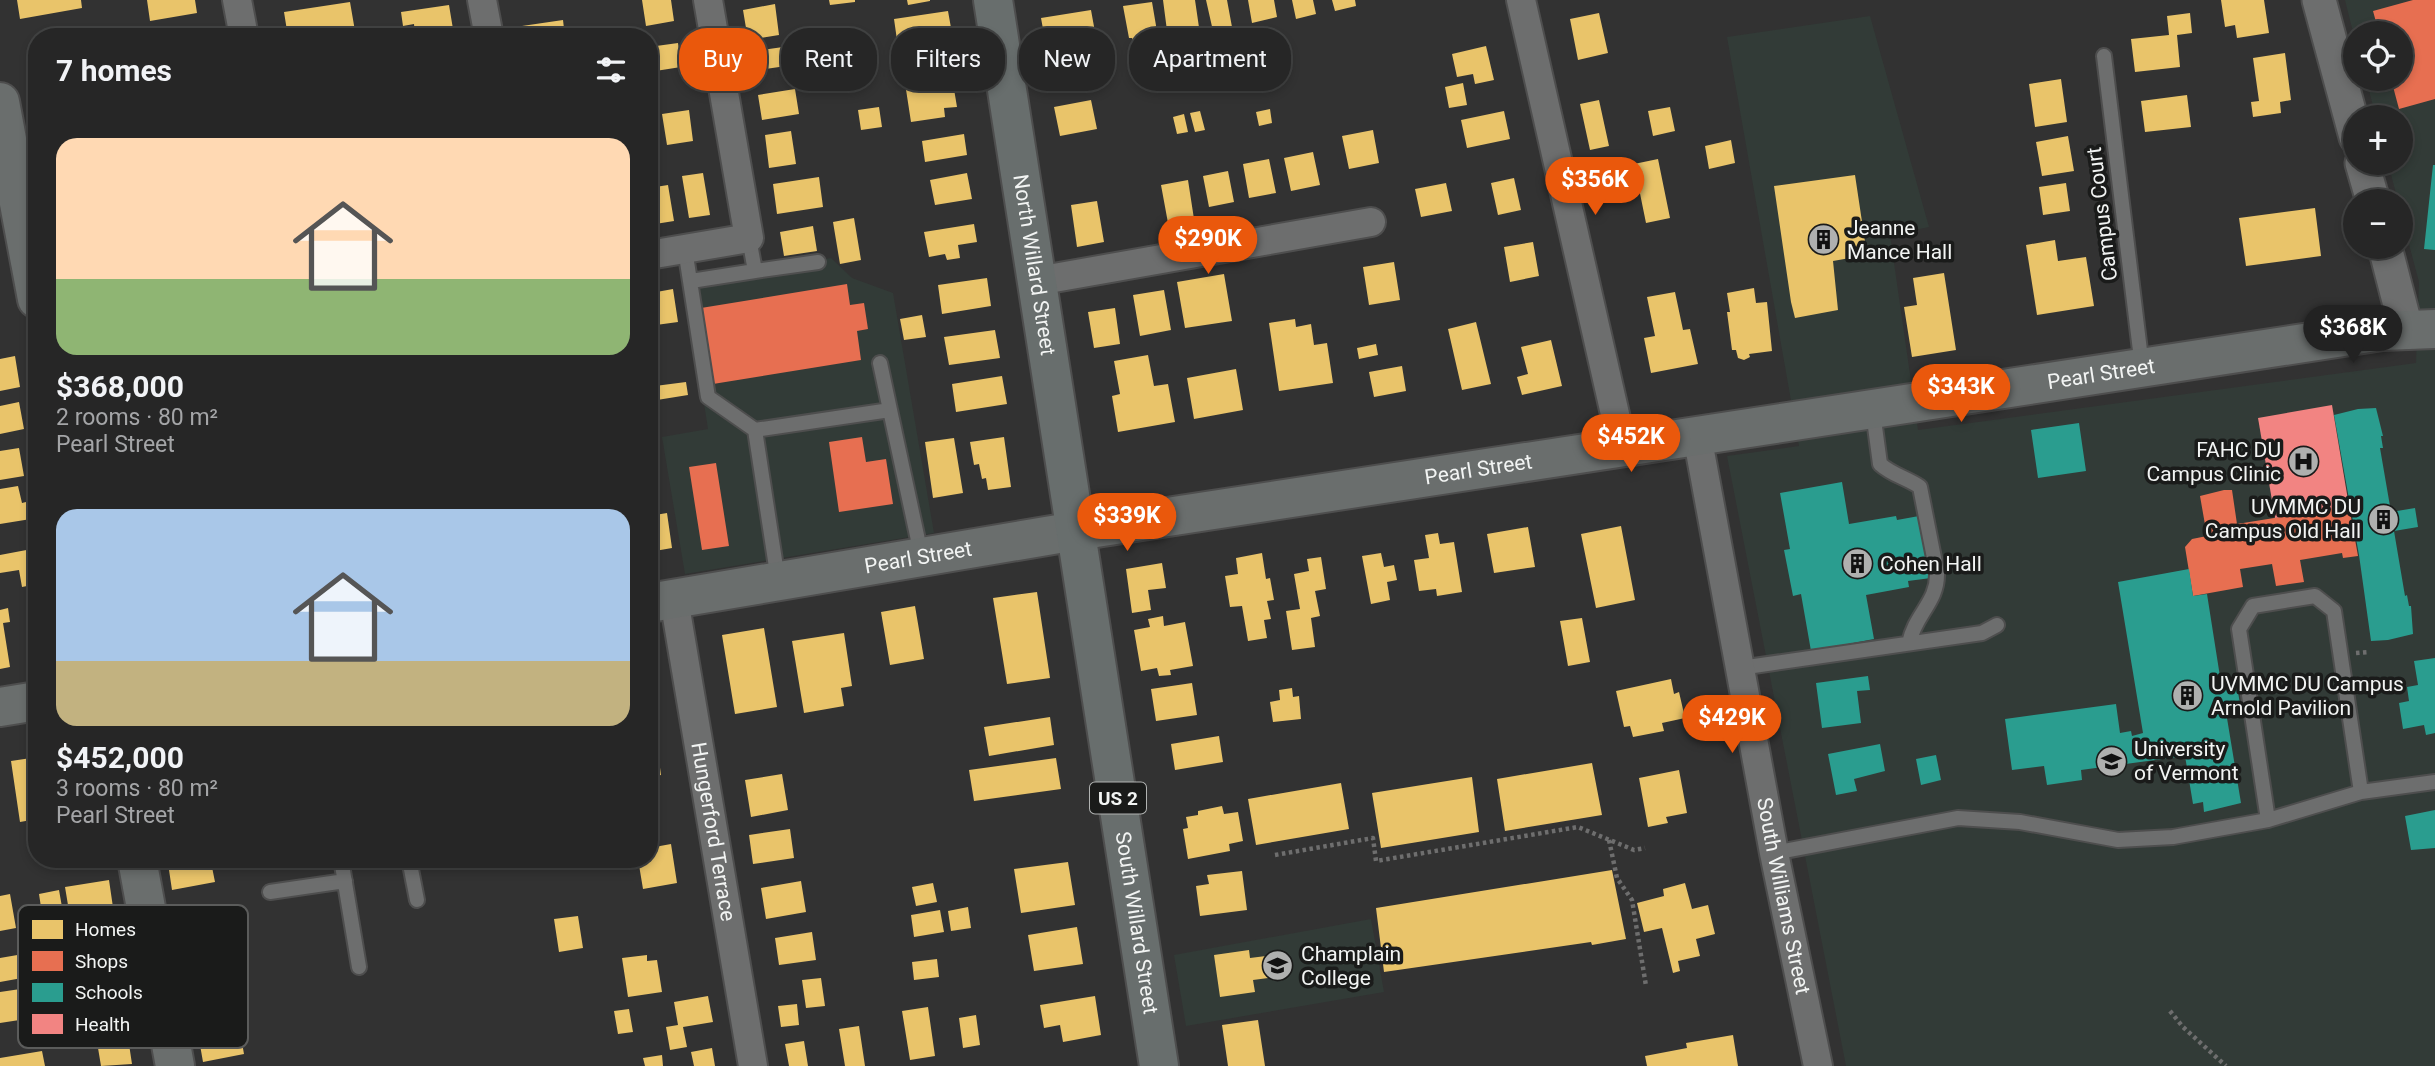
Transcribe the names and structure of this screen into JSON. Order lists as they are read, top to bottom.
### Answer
{
  "streets": {
    "main road": [
      "North Willard Street",
      "Pearl Street",
      "US 2",
      "South Willard Street"
    ],
    "street": ["Hungerford Terrace", "South Williams Street"],
    "lane": ["Campus Court"]
  },
  "crossings": [
    ["Campus Court", "Pearl Street"],
    ["North Willard Street", "Pearl Street"],
    ["North Willard Street", "South Willard Street"],
    ["Pearl Street", "Hungerford Terrace"],
    ["Pearl Street", "South Williams Street"],
    ["Pearl Street", "South Willard Street"]
  ],
  "places": {
    "building": [
      "Jeanne Mance Hall",
      "UVMMC DU Campus Old Hall",
      "Cohen Hall",
      "UVMMC DU Campus Arnold Pavilion"
    ],
    "hospital": ["FAHC DU Campus Clinic"],
    "school or university": ["University of Vermont", "Champlain College"]
  },
  "legend": [
    "Homes",
    "Shops",
    "Schools",
    "Health"
  ],
  "page": {
    "map_buttons": ["+", "−"],
    "chip": [
      "Buy",
      "Rent",
      "Filters",
      "New",
      "Apartment"
    ],
    "heading": "7 homes",
    "list": [
      {
        "name": "$368,000",
        "note": "2 rooms · 80 m² · Pearl Street"
      },
      {
        "name": "$452,000",
        "note": "3 rooms · 80 m² · Pearl Street"
      }
    ],
    "price": [
      "$356K",
      "$290K",
      "$368K",
      "$343K",
      "$452K",
      "$339K",
      "$429K"
    ]
  }
}
